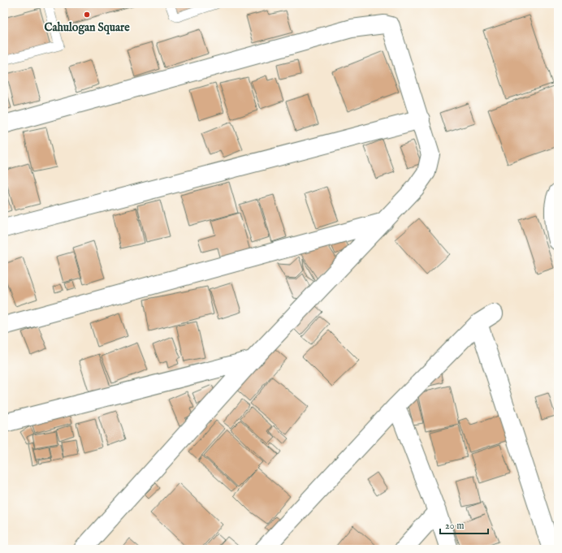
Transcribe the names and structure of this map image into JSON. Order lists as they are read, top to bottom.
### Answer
{
  "places": ["Cahulogan Square"],
  "scale_bar": "20 m"
}
